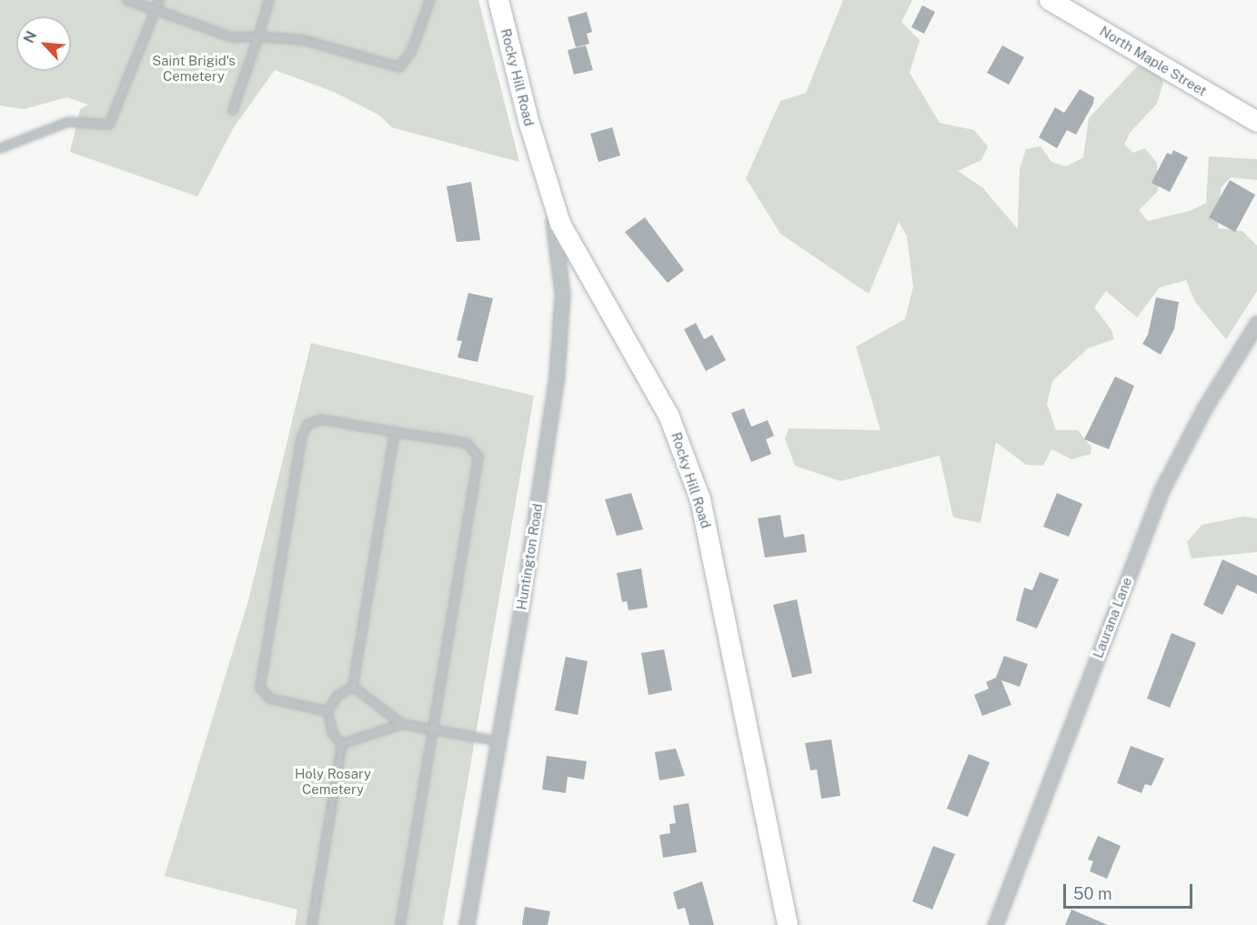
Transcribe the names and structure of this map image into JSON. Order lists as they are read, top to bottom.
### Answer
{
  "streets": {
    "street": [
      "North Maple Street",
      "Rocky Hill Road",
      "Huntington Road",
      "Laurana Lane"
    ]
  },
  "crossings": [
    ["Rocky Hill Road", "Huntington Road"]
  ],
  "parks": ["Saint Brigid's Cemetery", "Holy Rosary Cemetery"],
  "scale_bar": "50 m",
  "north": "top left"
}
